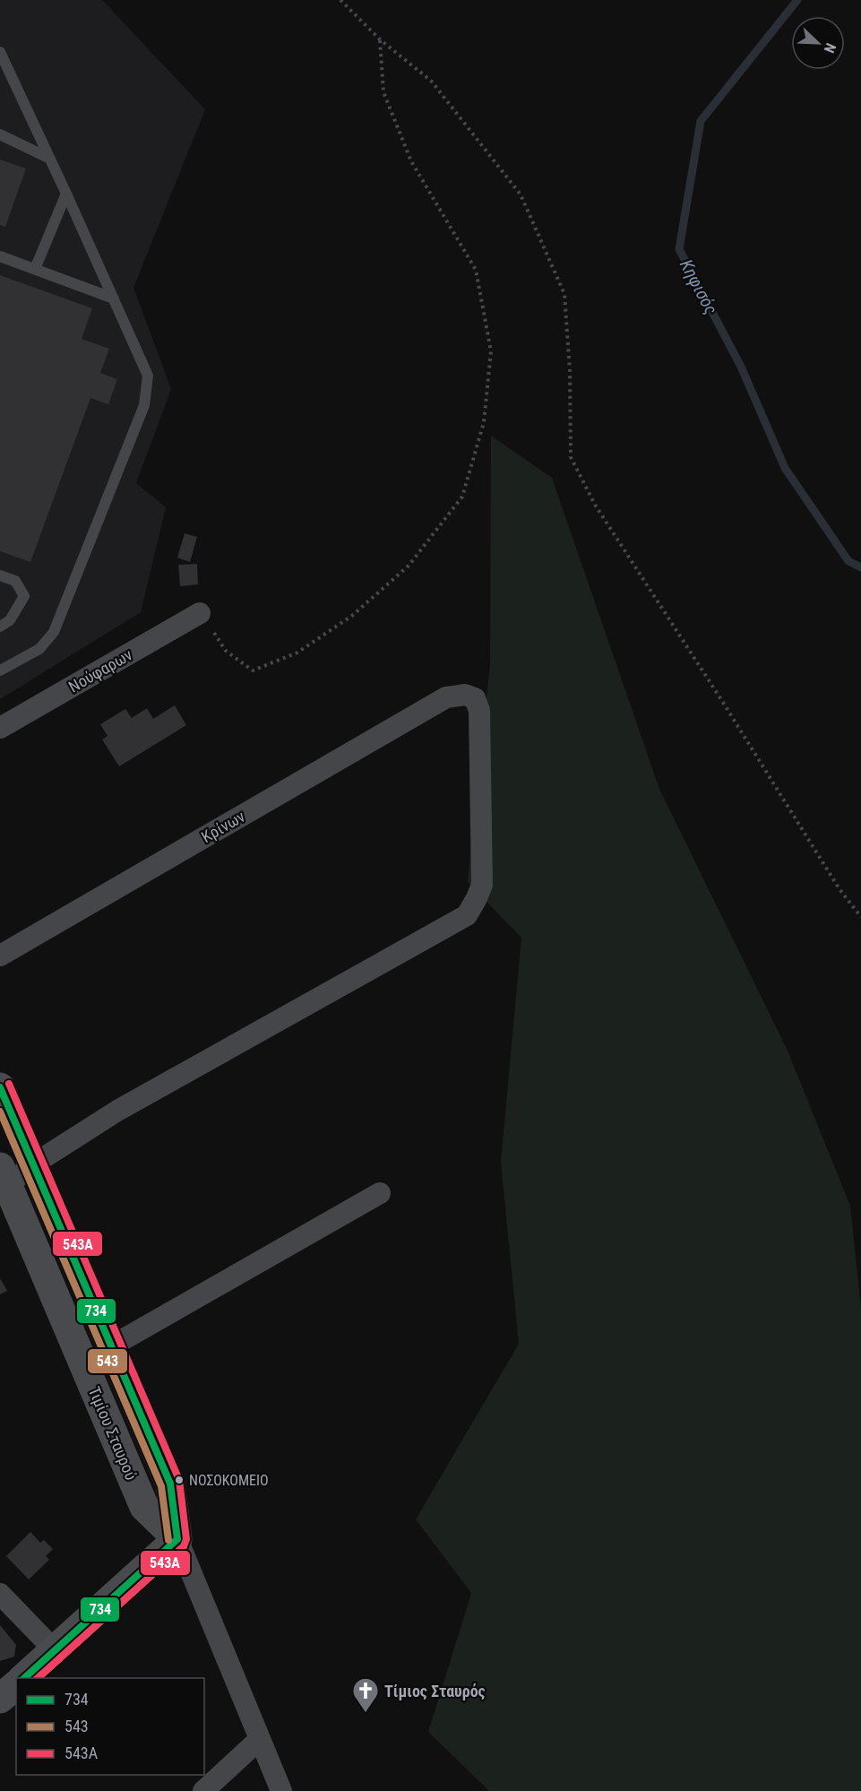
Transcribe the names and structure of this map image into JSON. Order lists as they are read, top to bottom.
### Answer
{
  "streets": {
    "street": ["Νούφαρων", "Κρίνων", "Τιμίου Σταυρού"]
  },
  "crossings": [
    ["Κρίνων", "Τιμίου Σταυρού"]
  ],
  "water": ["Κηφισός"],
  "places": {
    "other": ["ΝΟΣΟΚΟΜΕΙΟ"],
    "church": ["Τίμιος Σταυρός"]
  },
  "lines": ["transit line 543A", "transit line 734", "transit line 543"],
  "legend": ["734", "543", "543A"],
  "north": "bottom right"
}
